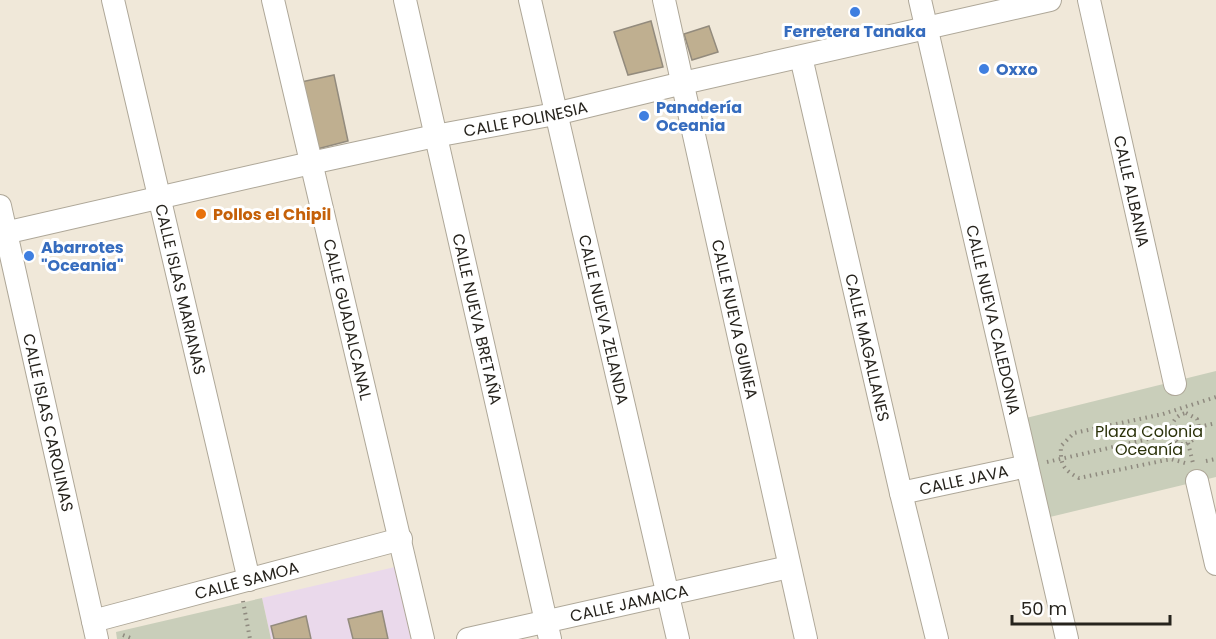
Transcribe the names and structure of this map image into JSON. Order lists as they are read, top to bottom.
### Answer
{
  "streets": {
    "street": [
      "CALLE POLINESIA",
      "CALLE ALBANIA",
      "CALLE ISLAS MARIANAS",
      "CALLE GUADALCANAL",
      "CALLE NUEVA BRETAÑA",
      "CALLE NUEVA ZELANDA",
      "CALLE NUEVA GUINEA",
      "CALLE NUEVA CALEDONIA",
      "CALLE MAGALLANES",
      "CALLE ISLAS CAROLINAS",
      "CALLE JAVA",
      "CALLE SAMOA",
      "CALLE JAMAICA"
    ]
  },
  "crossings": [
    ["CALLE POLINESIA", "CALLE ISLAS MARIANAS"],
    ["CALLE POLINESIA", "CALLE GUADALCANAL"],
    ["CALLE POLINESIA", "CALLE NUEVA BRETAÑA"],
    ["CALLE POLINESIA", "CALLE NUEVA ZELANDA"],
    ["CALLE POLINESIA", "CALLE NUEVA GUINEA"],
    ["CALLE POLINESIA", "CALLE NUEVA CALEDONIA"],
    ["CALLE POLINESIA", "CALLE MAGALLANES"],
    ["CALLE POLINESIA", "CALLE ISLAS CAROLINAS"],
    ["CALLE ISLAS MARIANAS", "CALLE SAMOA"],
    ["CALLE GUADALCANAL", "CALLE SAMOA"],
    ["CALLE NUEVA BRETAÑA", "CALLE JAMAICA"],
    ["CALLE NUEVA ZELANDA", "CALLE JAMAICA"],
    ["CALLE NUEVA GUINEA", "CALLE JAMAICA"],
    ["CALLE NUEVA CALEDONIA", "CALLE JAVA"],
    ["CALLE MAGALLANES", "CALLE JAVA"],
    ["CALLE ISLAS CAROLINAS", "CALLE SAMOA"]
  ],
  "parks": ["Plaza Colonia Oceanía"],
  "places": [
    "Ferretera Tanaka",
    "Oxxo",
    "Panadería Oceania",
    "Pollos el Chipil",
    "Abarrotes \"Oceania\""
  ],
  "scale_bar": "50 m"
}
